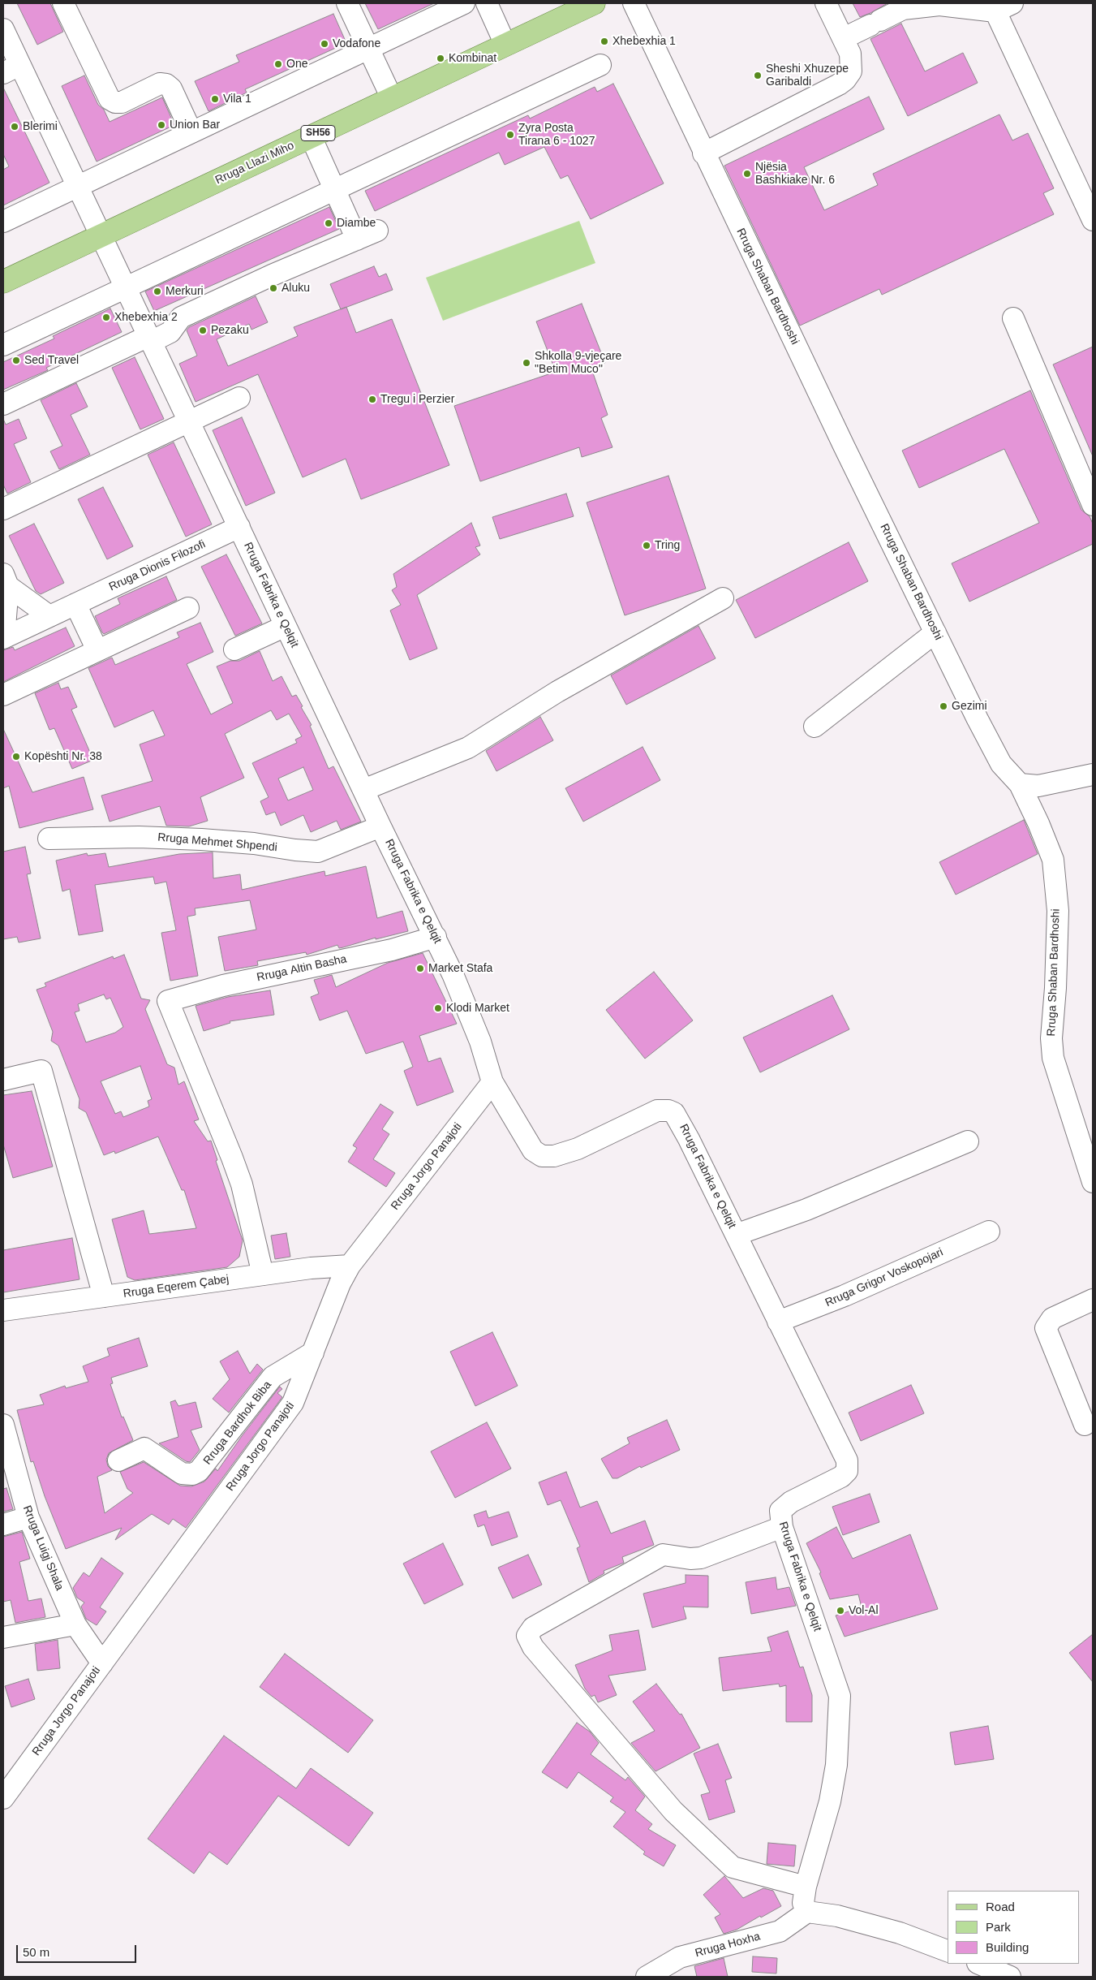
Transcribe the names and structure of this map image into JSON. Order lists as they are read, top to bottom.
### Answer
{
  "streets": {
    "main road": ["SH56", "Rruga Llazi Miho"],
    "street": [
      "Rruga Shaban Bardhoshi",
      "Rruga Dionis Filozofi",
      "Rruga Fabrika e Qelqit",
      "Rruga Mehmet Shpendi",
      "Rruga Altin Basha",
      "Rruga Jorgo Panajoti",
      "Rruga Grigor Voskopojari",
      "Rruga Eqerem Çabej",
      "Rruga Bardhok Biba",
      "Rruga Luigj Shala",
      "Rruga Hoxha"
    ]
  },
  "crossings": [
    ["Rruga Llazi Miho", "Rruga Fabrika e Qelqit"],
    ["Rruga Dionis Filozofi", "Rruga Fabrika e Qelqit"],
    ["Rruga Fabrika e Qelqit", "Rruga Mehmet Shpendi"],
    ["Rruga Fabrika e Qelqit", "Rruga Altin Basha"],
    ["Rruga Fabrika e Qelqit", "Rruga Jorgo Panajoti"],
    ["Rruga Fabrika e Qelqit", "Rruga Grigor Voskopojari"],
    ["Rruga Fabrika e Qelqit", "Rruga Hoxha"],
    ["Rruga Altin Basha", "Rruga Eqerem Çabej"],
    ["Rruga Jorgo Panajoti", "Rruga Eqerem Çabej"],
    ["Rruga Jorgo Panajoti", "Rruga Bardhok Biba"],
    ["Rruga Jorgo Panajoti", "Rruga Luigj Shala"]
  ],
  "places": [
    "Xhebexhia 1",
    "Vodafone",
    "Kombinat",
    "One",
    "Sheshi Xhuzepe Garibaldi",
    "Vila 1",
    "Union Bar",
    "Blerimi",
    "Zyra Posta Tirana 6 - 1027",
    "Njësia Bashkiake Nr. 6",
    "Diambe",
    "Aluku",
    "Merkuri",
    "Xhebexhia 2",
    "Pezaku",
    "Sed Travel",
    "Shkolla 9-vjeçare \"Betim Muco\"",
    "Tregu i Perzier",
    "Tring",
    "Gezimi",
    "Kopështi Nr. 38",
    "Market Stafa",
    "Klodi Market",
    "Vol-Al"
  ],
  "legend": ["Road", "Park", "Building"],
  "scale_bar": "50 m"
}
